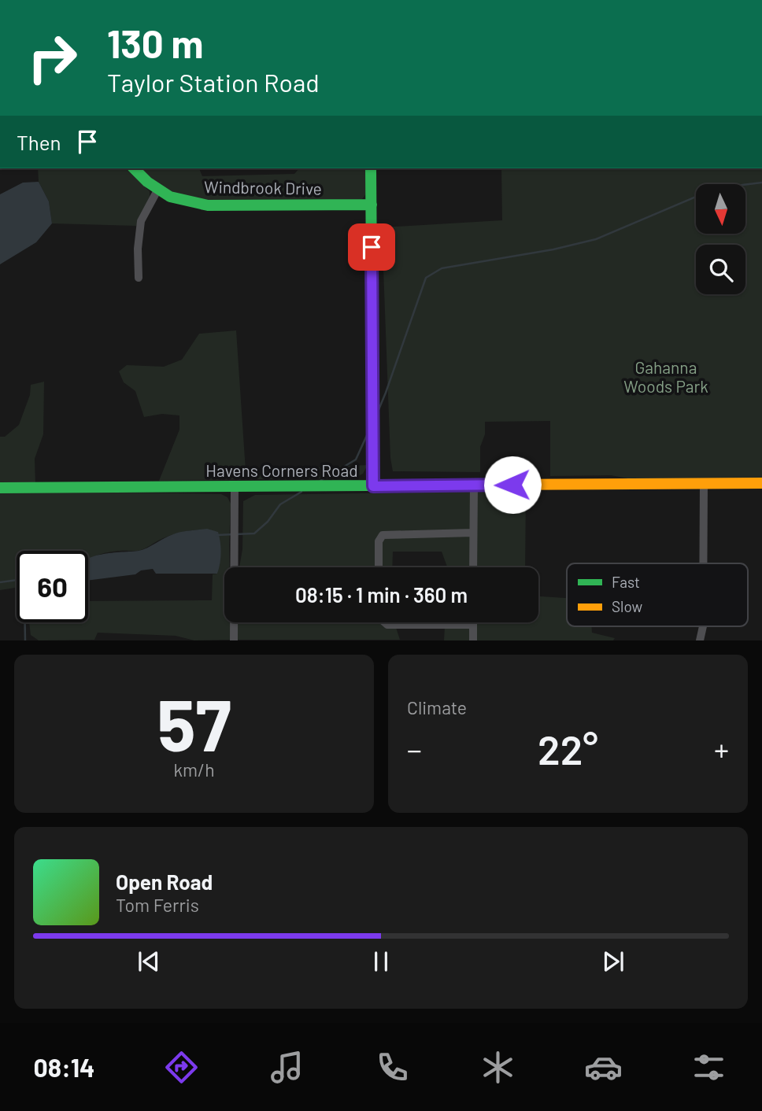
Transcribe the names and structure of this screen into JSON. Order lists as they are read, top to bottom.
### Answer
{
  "streets": {
    "main road": ["Windbrook Drive", "Havens Corners Road"]
  },
  "parks": ["Gahanna Woods Park"],
  "legend": ["Fast", "Slow"],
  "north": "bottom",
  "page": {
    "turn": ["130 m", "Taylor Station Road"],
    "then": "Then",
    "limit": "60",
    "trip": "08:15 · 1 min · 360 m",
    "tile": [
      ["57", "km/h"],
      "Climate"
    ],
    "heat": ["−", "22°", "+"],
    "song": ["Open Road", "Tom Ferris"],
    "tabs": "08:14"
  }
}
